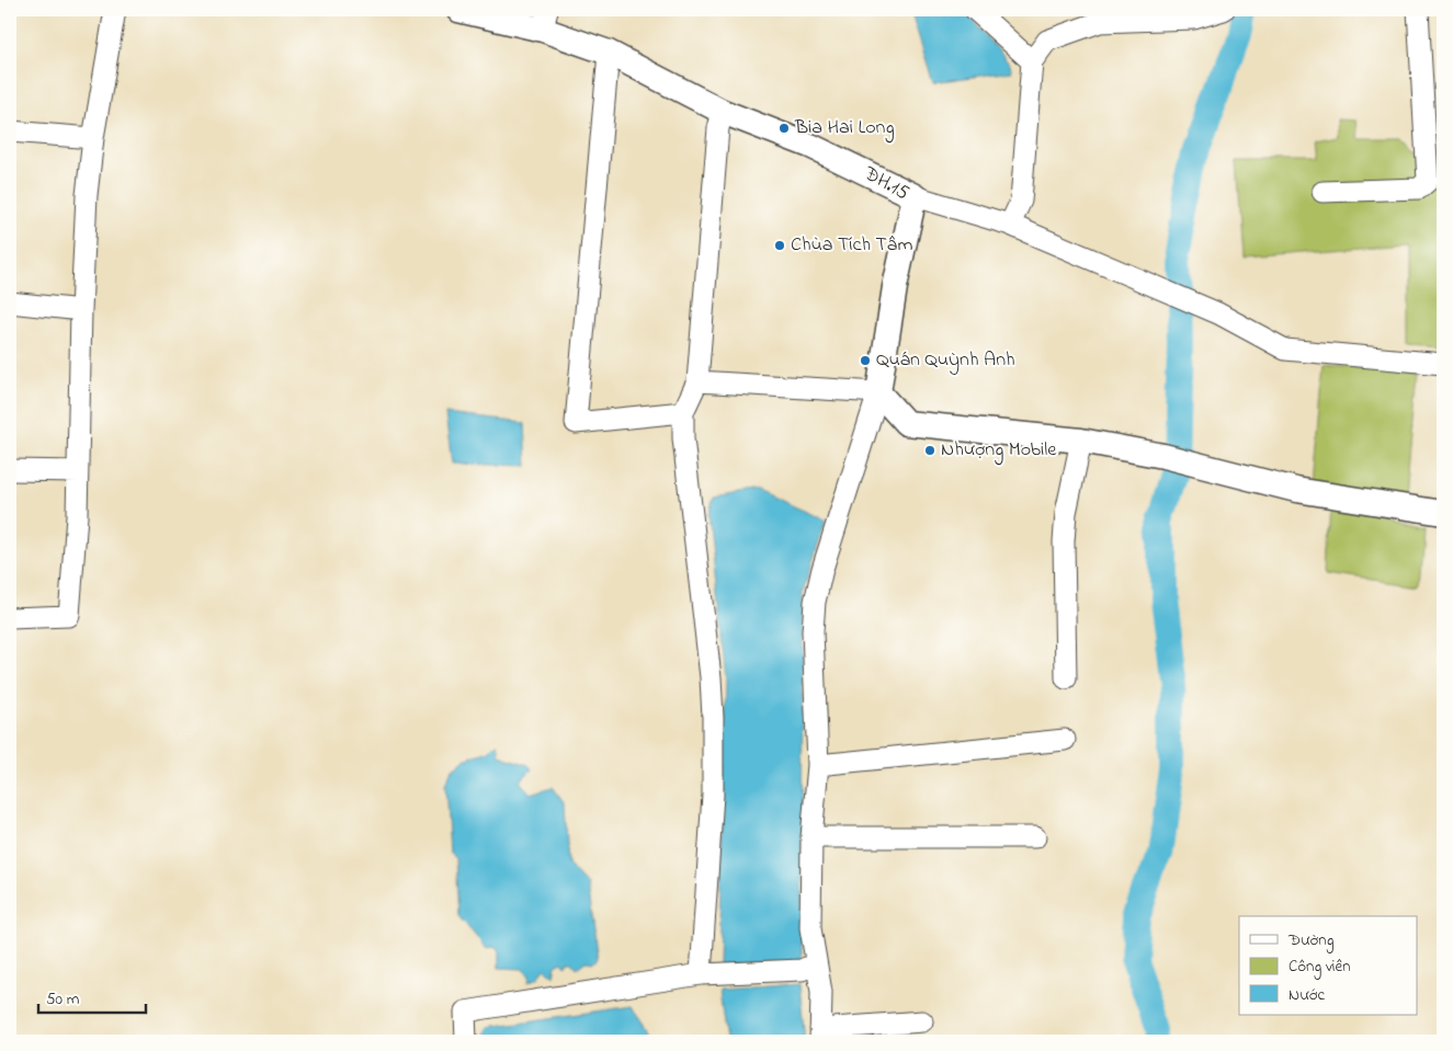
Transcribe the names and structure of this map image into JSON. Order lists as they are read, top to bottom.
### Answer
{
  "streets": {
    "main road": ["ĐH.15"]
  },
  "places": [
    "Bia Hai Long",
    "Chùa Tích Tâm",
    "Quán Quỳnh Anh",
    "Nhượng Mobile"
  ],
  "legend": ["Đường", "Công viên", "Nước"],
  "scale_bar": "50 m"
}
